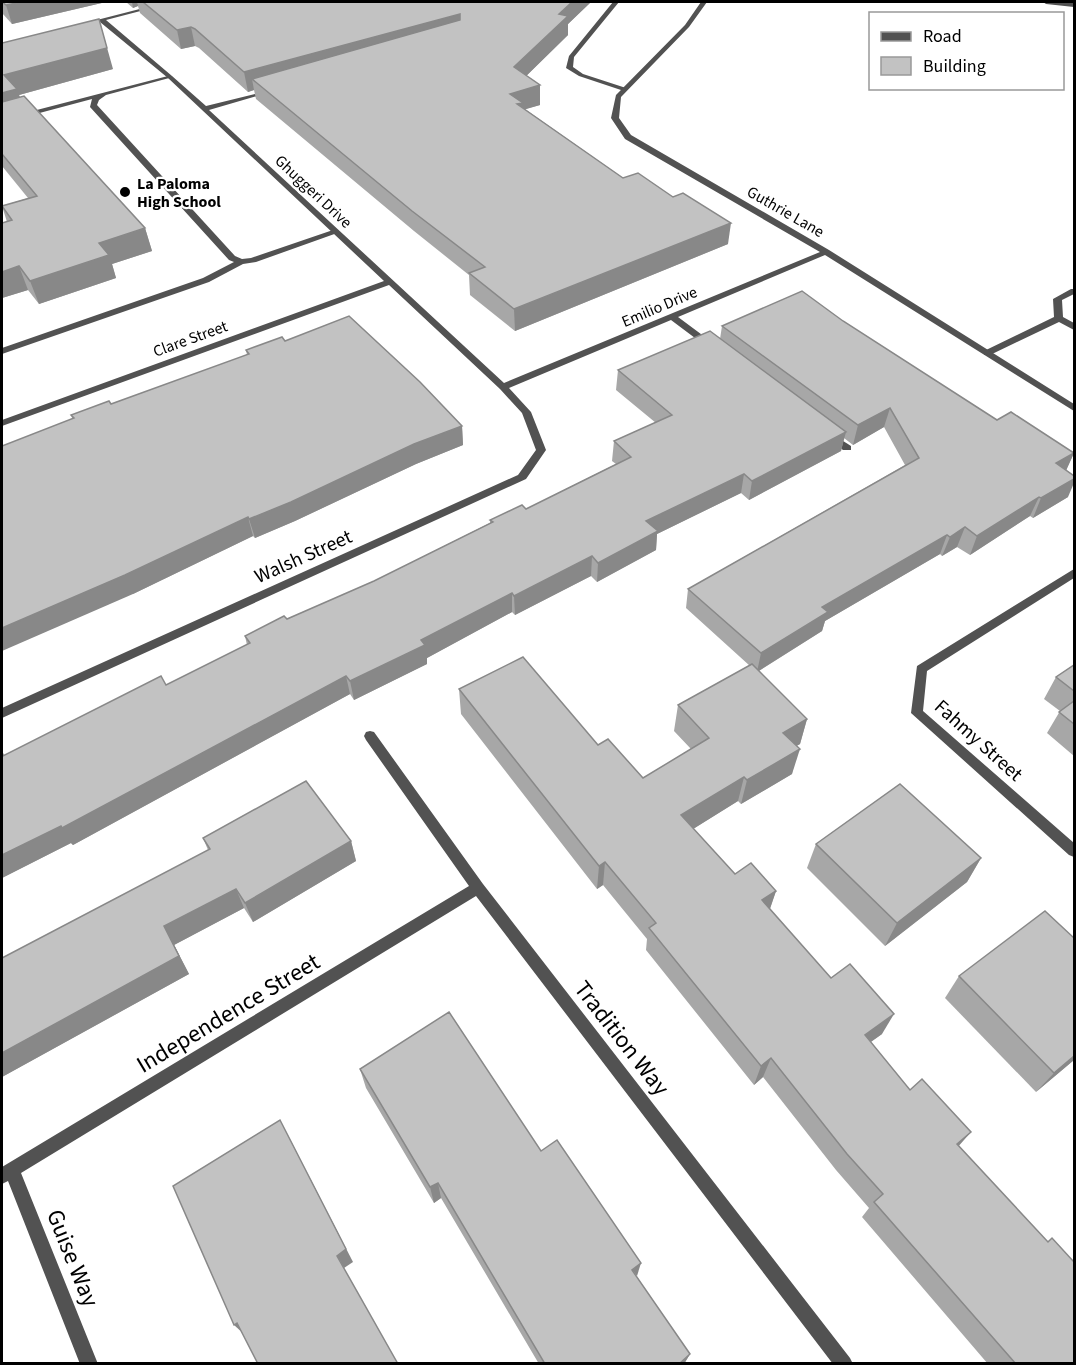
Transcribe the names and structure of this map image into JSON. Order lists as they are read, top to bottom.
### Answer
{
  "streets": {
    "street": [
      "Ghuggeri Drive",
      "Guthrie Lane",
      "Emilio Drive",
      "Clare Street",
      "Walsh Street",
      "Fahmy Street",
      "Independence Street",
      "Tradition Way",
      "Guise Way"
    ]
  },
  "crossings": [
    ["Ghuggeri Drive", "Emilio Drive"],
    ["Ghuggeri Drive", "Clare Street"],
    ["Ghuggeri Drive", "Walsh Street"],
    ["Guthrie Lane", "Emilio Drive"],
    ["Emilio Drive", "Walsh Street"],
    ["Independence Street", "Tradition Way"],
    ["Independence Street", "Guise Way"]
  ],
  "places": ["La Paloma High School"],
  "legend": ["Road", "Building"]
}
